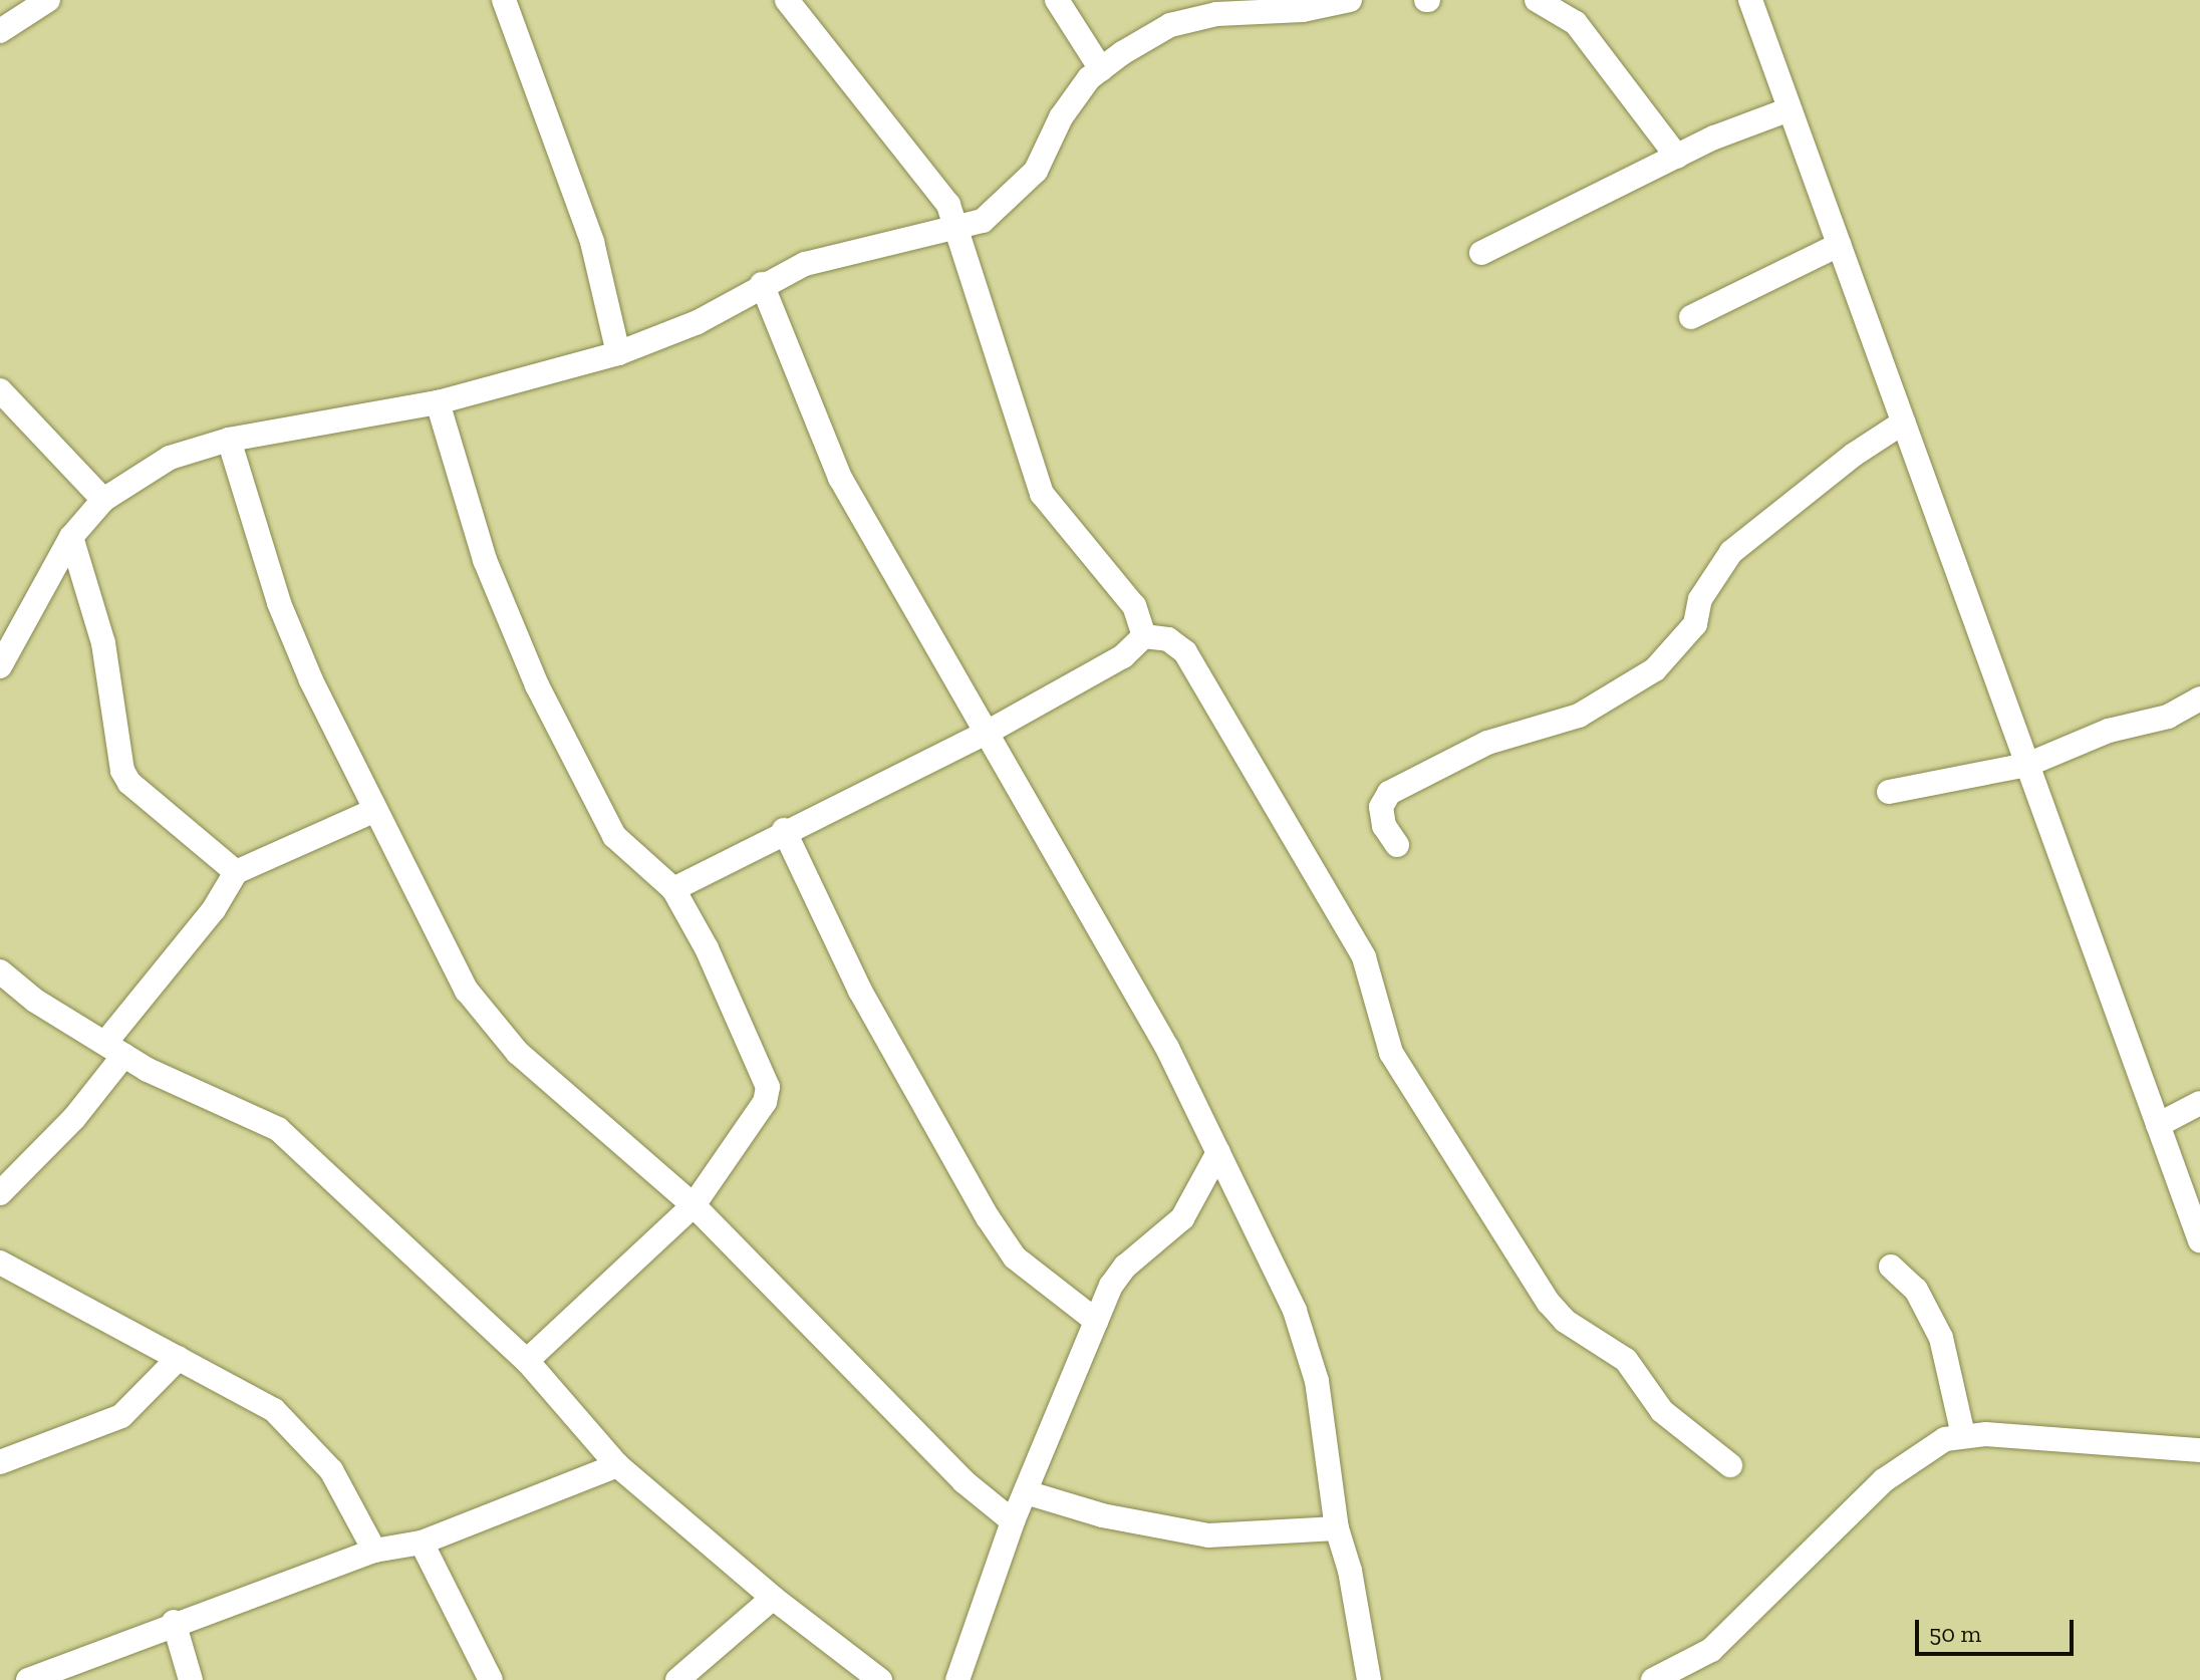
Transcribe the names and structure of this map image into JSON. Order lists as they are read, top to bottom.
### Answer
{
  "scale_bar": "50 m"
}
